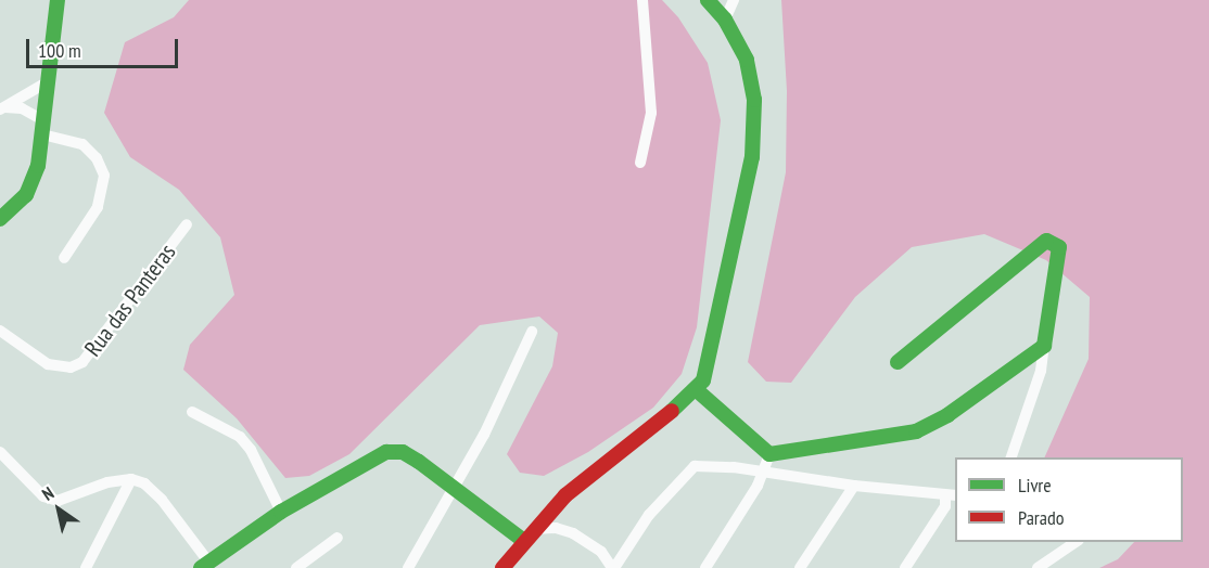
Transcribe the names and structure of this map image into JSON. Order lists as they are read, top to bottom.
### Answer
{
  "streets": {
    "street": ["Rua das Panteras"]
  },
  "legend": ["Livre", "Parado"],
  "scale_bar": "100 m",
  "north": "top left"
}
